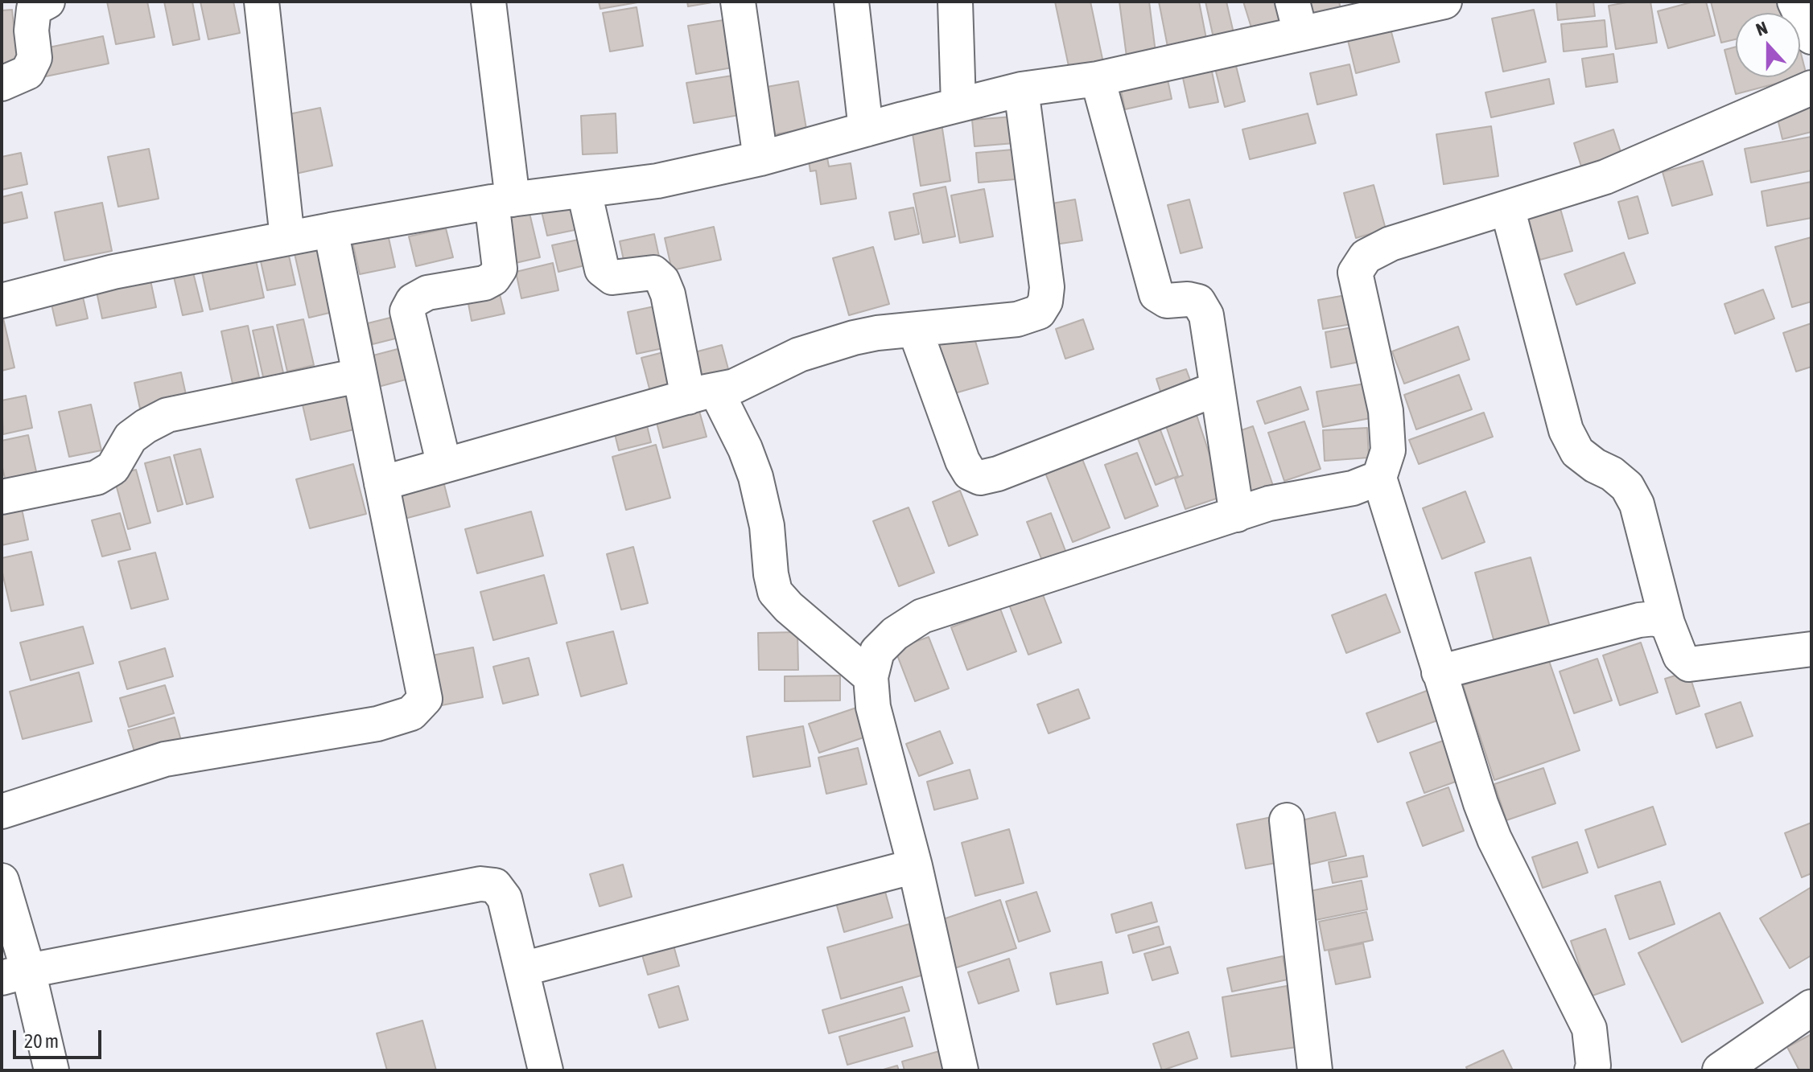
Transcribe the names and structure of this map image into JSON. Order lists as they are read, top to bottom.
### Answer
{
  "scale_bar": "20 m",
  "north": "top"
}
